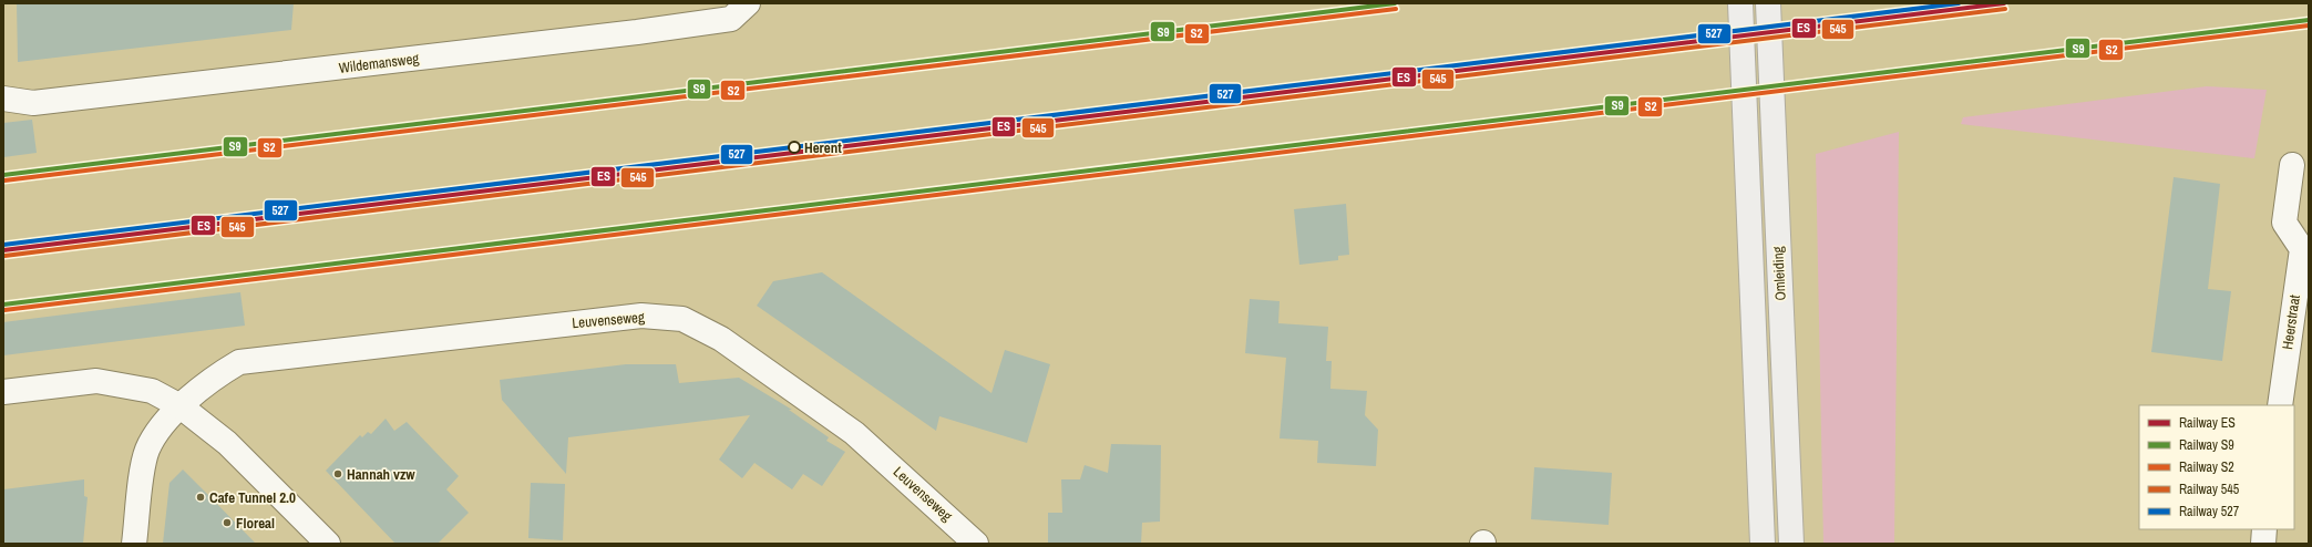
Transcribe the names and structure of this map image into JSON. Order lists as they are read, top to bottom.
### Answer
{
  "streets": {
    "main road": ["Omleiding"],
    "street": ["Wildemansweg", "Leuvenseweg", "Heerstraat"]
  },
  "places": [
    "Herent",
    "Hannah vzw",
    "Cafe Tunnel 2.0",
    "Floreal"
  ],
  "lines": [
    "rail line ES",
    "rail line S9",
    "rail line 527",
    "rail line S2",
    "rail line 545"
  ],
  "legend": [
    "Railway ES",
    "Railway S9",
    "Railway S2",
    "Railway 545",
    "Railway 527"
  ]
}
